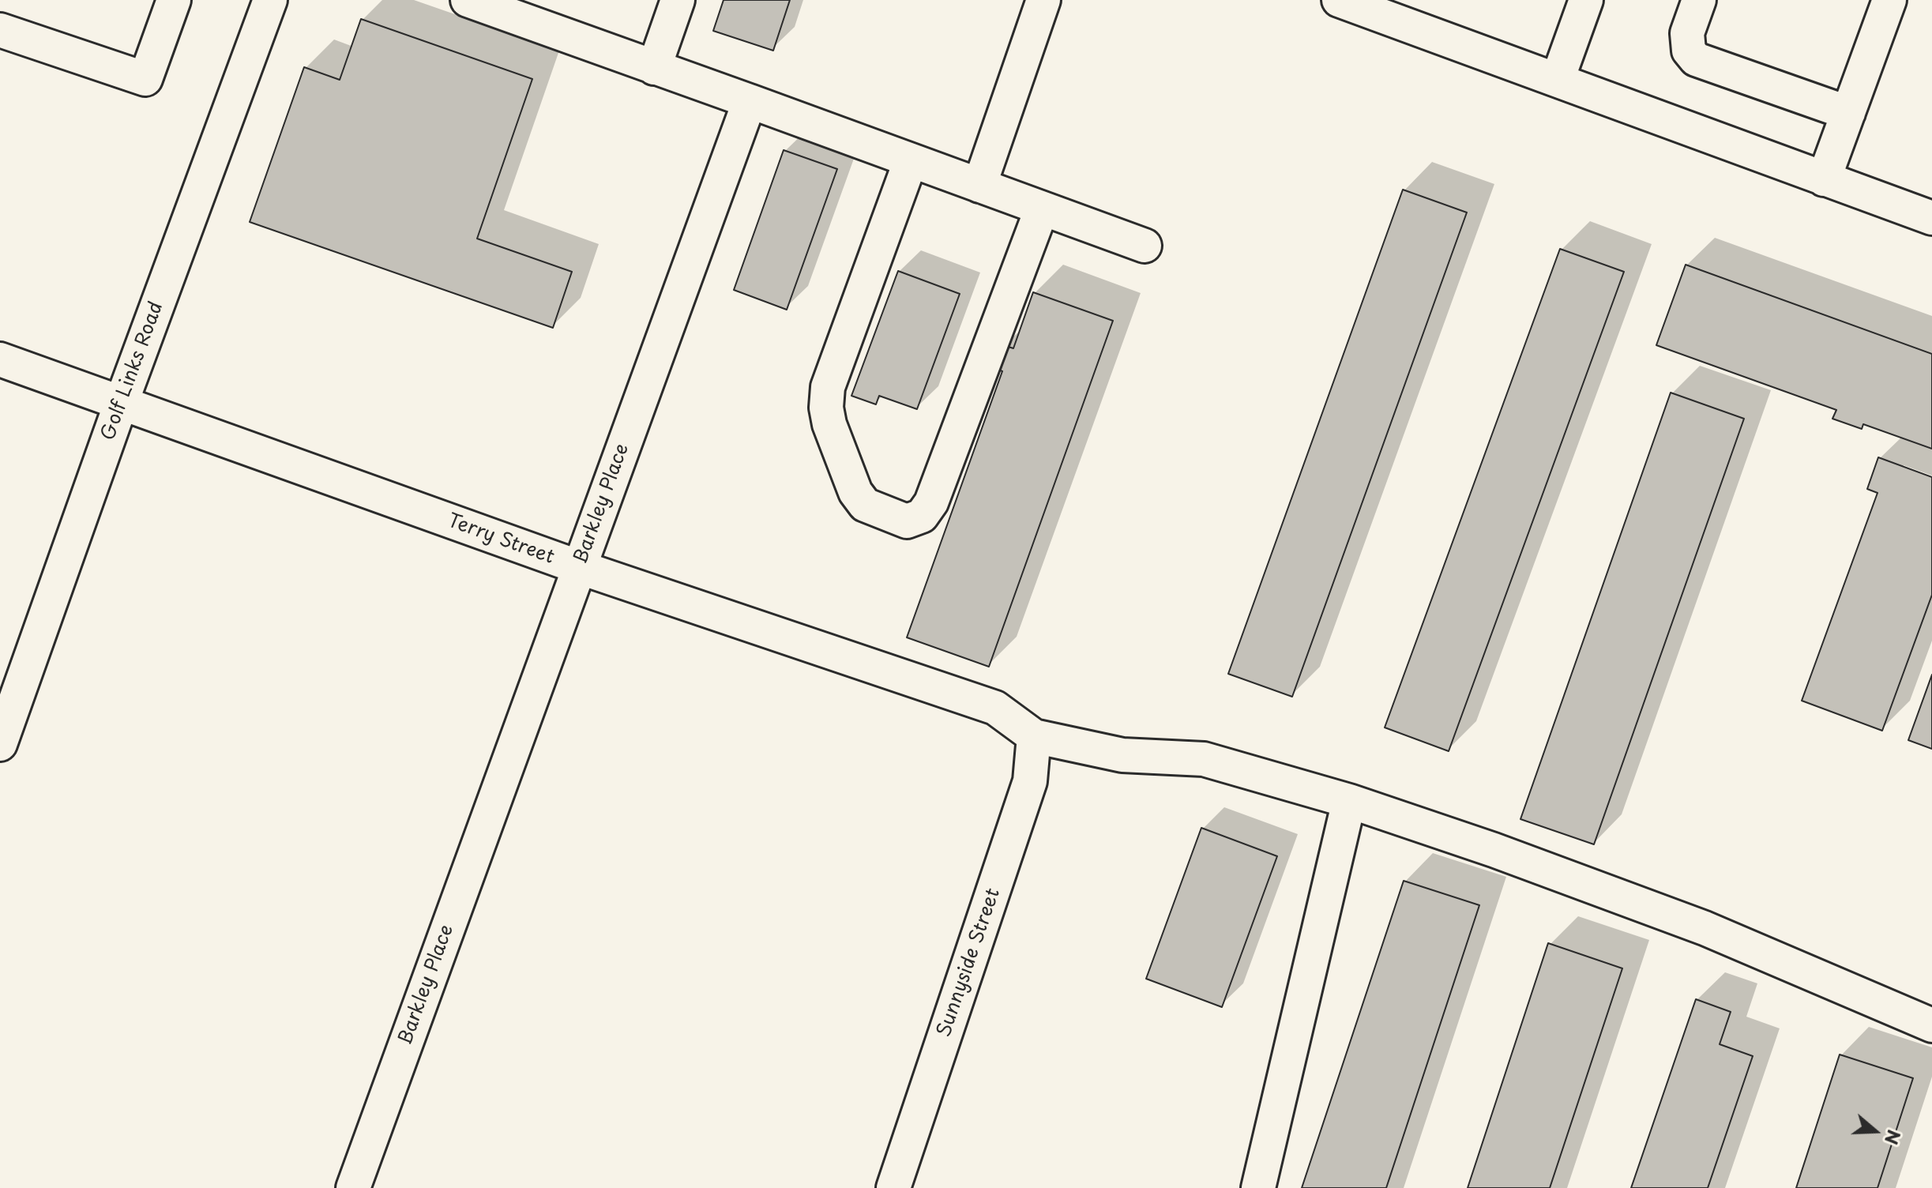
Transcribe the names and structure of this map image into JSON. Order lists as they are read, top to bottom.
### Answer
{
  "streets": {
    "street": [
      "Golf Links Road",
      "Barkley Place",
      "Terry Street",
      "Sunnyside Street"
    ]
  },
  "crossings": [
    ["Golf Links Road", "Terry Street"],
    ["Barkley Place", "Terry Street"],
    ["Terry Street", "Sunnyside Street"]
  ],
  "north": "right"
}
